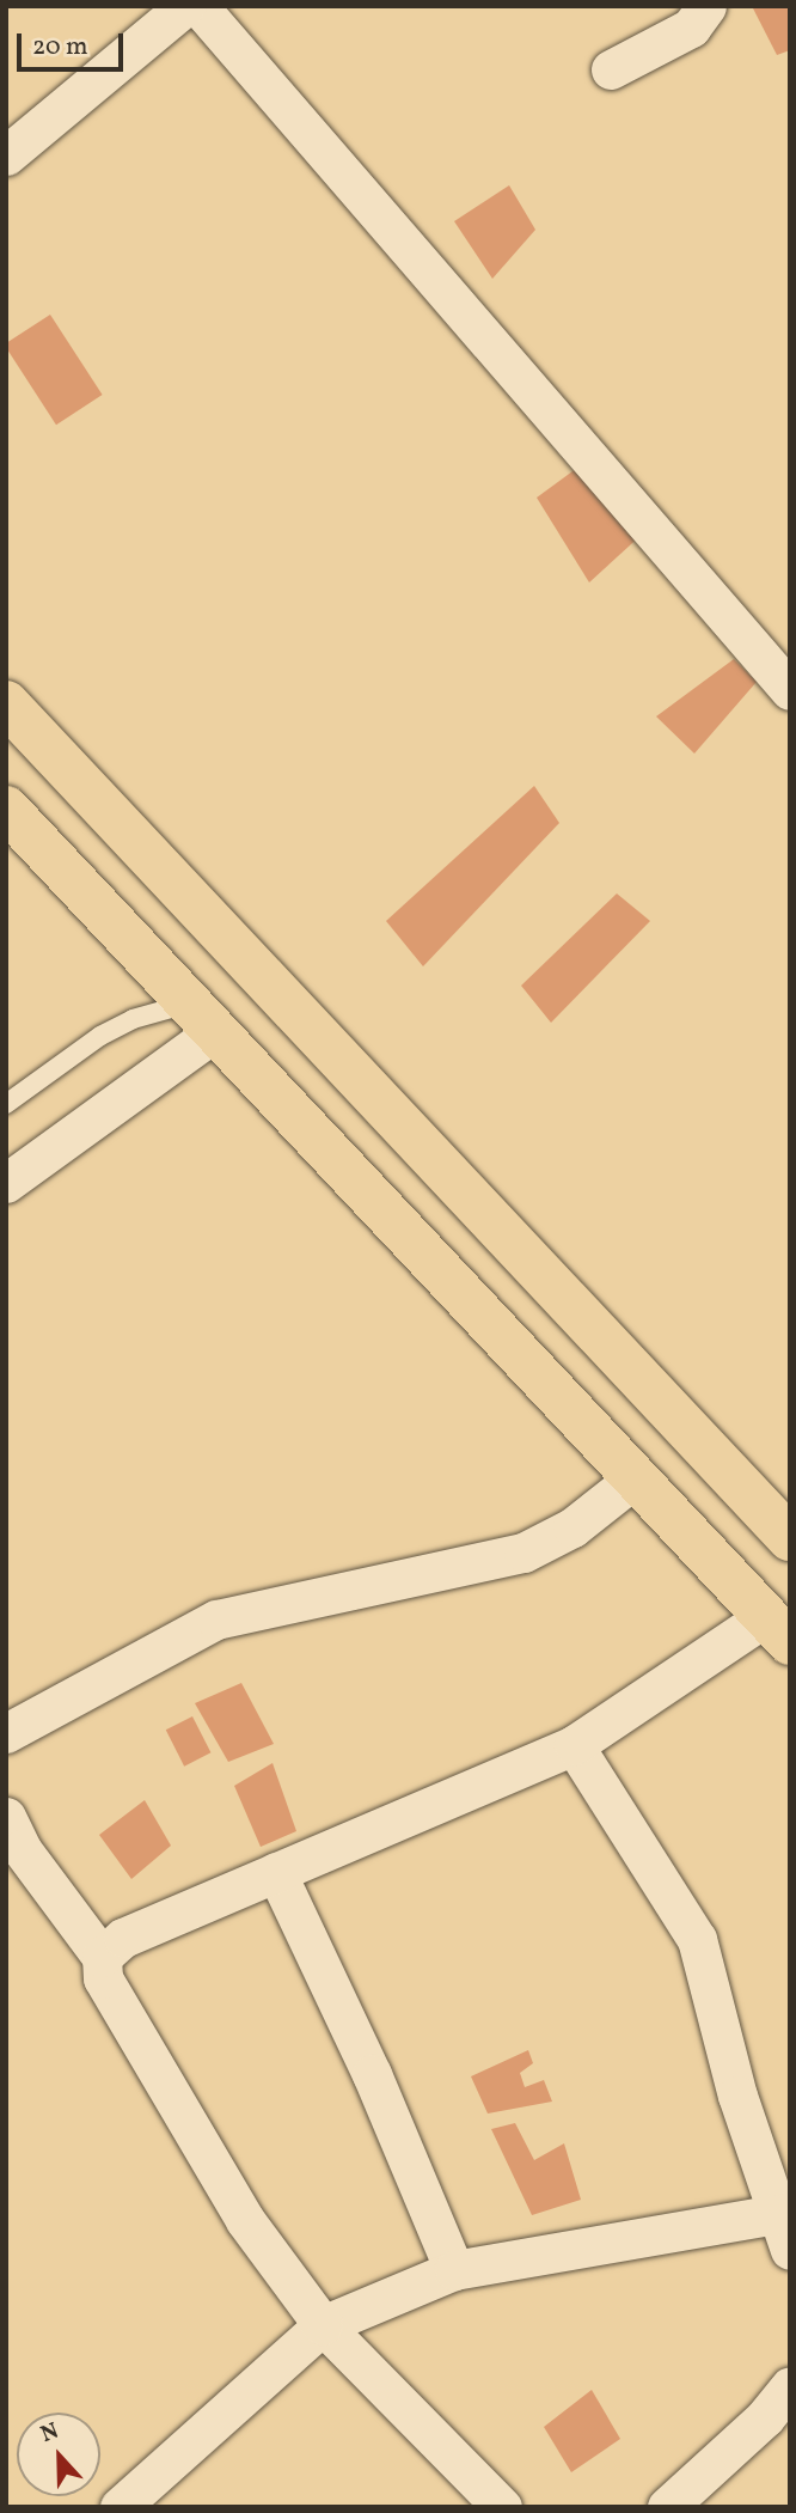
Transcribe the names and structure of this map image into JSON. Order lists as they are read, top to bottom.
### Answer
{
  "scale_bar": "20 m",
  "north": "top"
}
